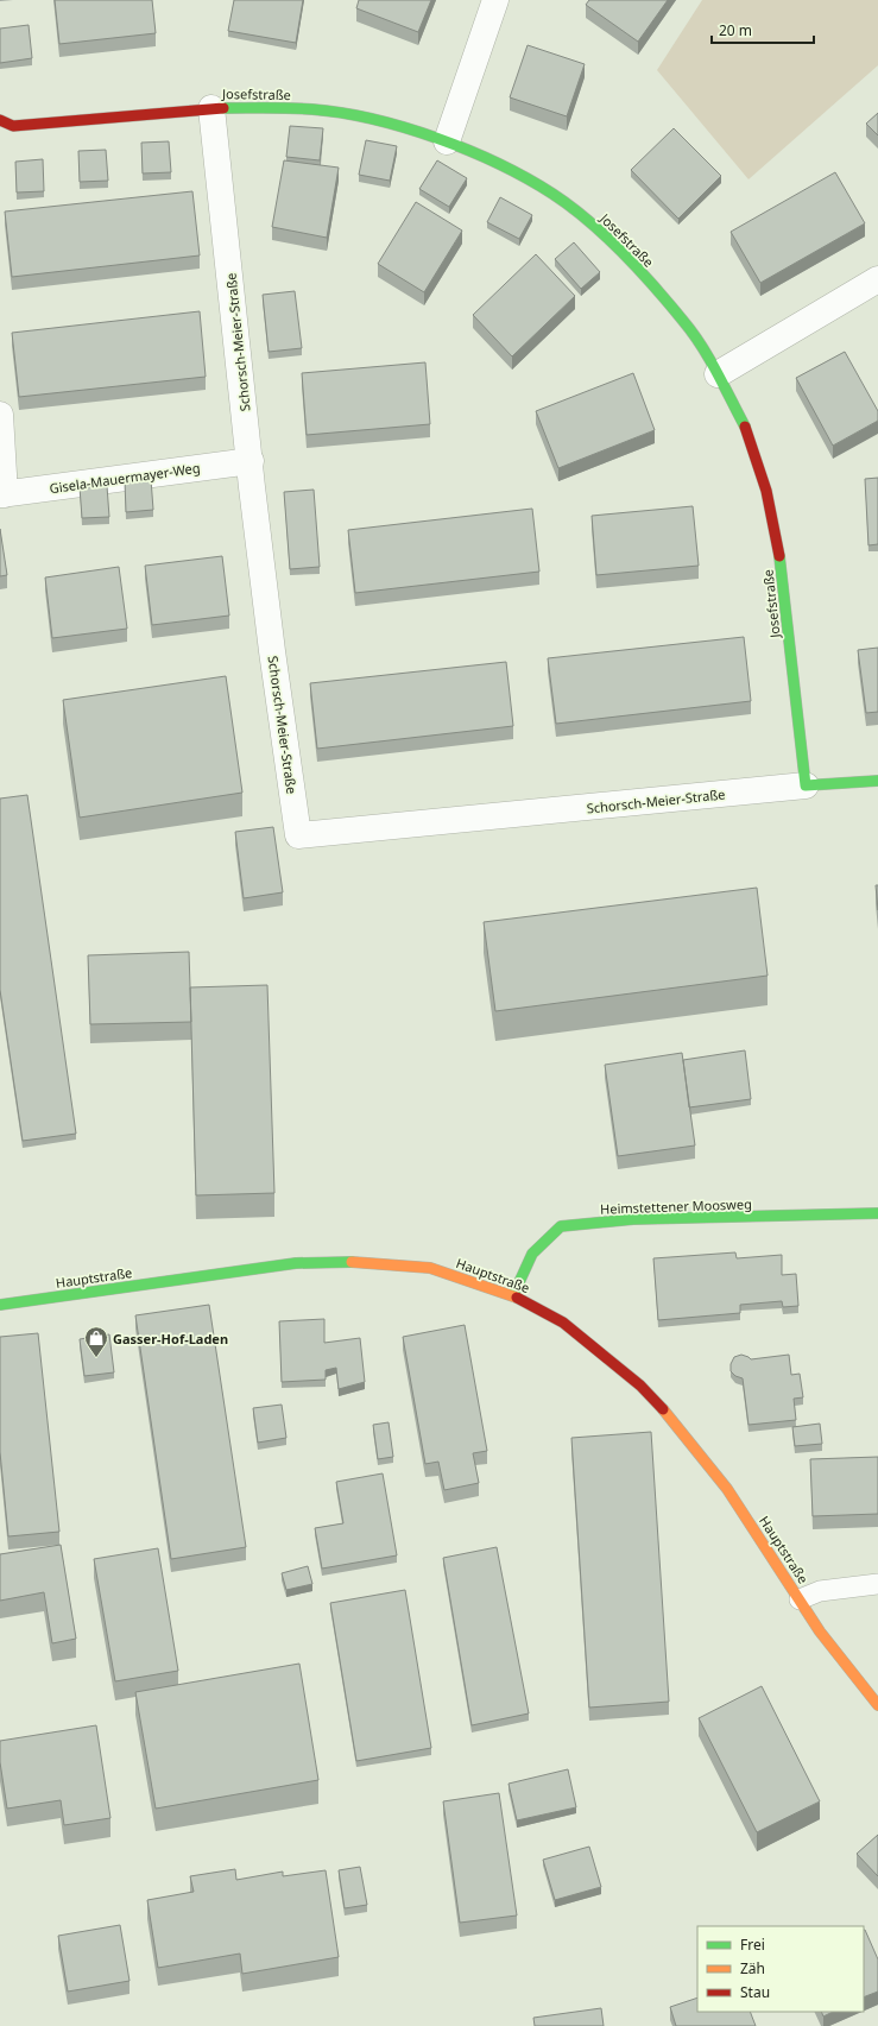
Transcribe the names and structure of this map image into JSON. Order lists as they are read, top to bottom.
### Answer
{
  "streets": {
    "street": [
      "Josefstraße",
      "Schorsch-Meier-Straße",
      "Gisela-Mauermayer-Weg",
      "Heimstettener Moosweg",
      "Hauptstraße"
    ]
  },
  "crossings": [
    ["Josefstraße", "Schorsch-Meier-Straße"],
    ["Schorsch-Meier-Straße", "Gisela-Mauermayer-Weg"],
    ["Heimstettener Moosweg", "Hauptstraße"]
  ],
  "places": {
    "shop": ["Gasser-Hof-Laden"]
  },
  "legend": ["Frei", "Zäh", "Stau"],
  "scale_bar": "20 m"
}
